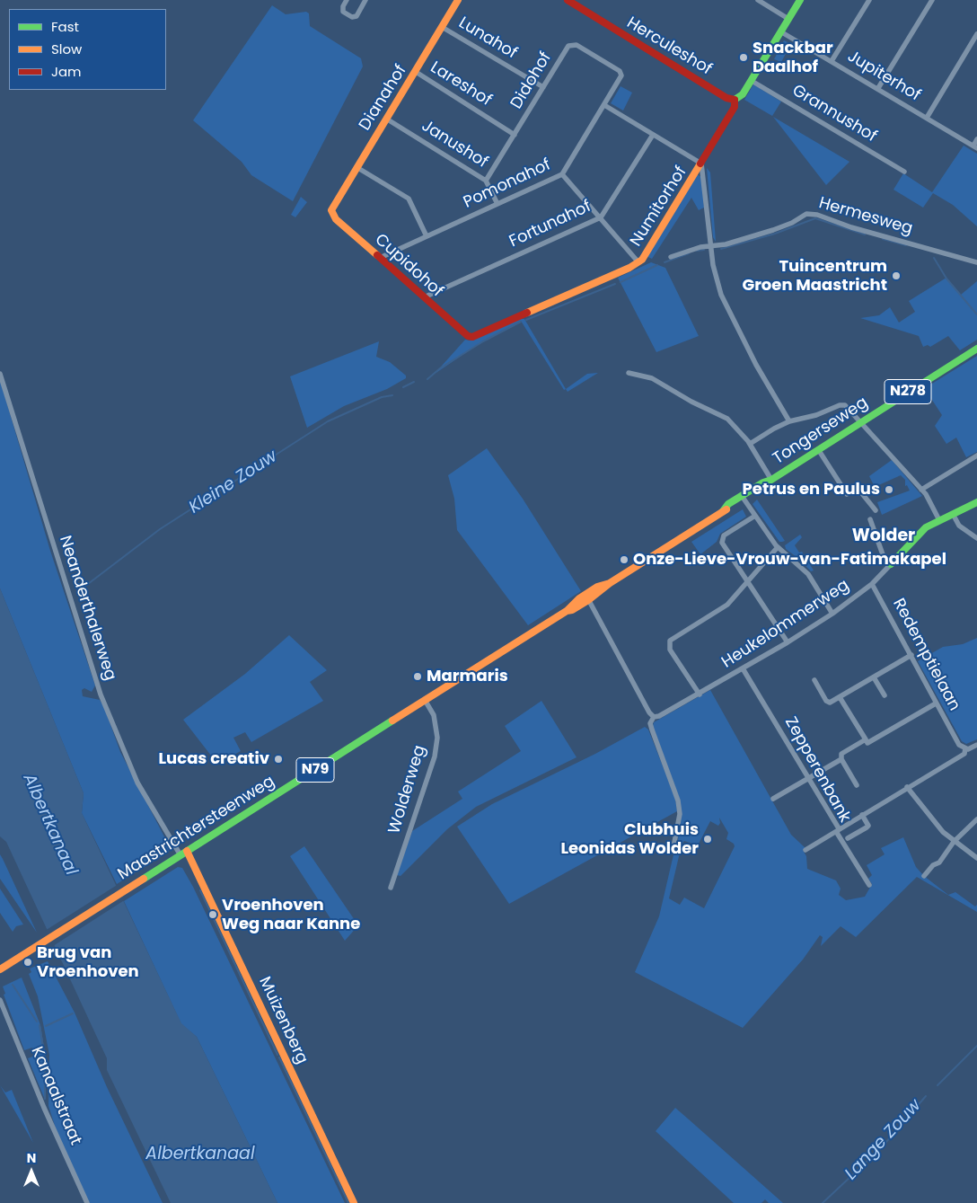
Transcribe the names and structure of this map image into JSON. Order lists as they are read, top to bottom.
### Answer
{
  "streets": {
    "street": [
      "Lunahof",
      "Herculeshof",
      "Jupiterhof",
      "Didohof",
      "Lareshof",
      "Dianahof",
      "Grannushof",
      "Janushof",
      "Pomonahof",
      "Numitorhof",
      "Hermesweg",
      "Fortunahof",
      "Cupidohof",
      "N278",
      "Tongerseweg",
      "Neanderthalerweg",
      "Heukelommerweg",
      "Redemptielaan",
      "N79",
      "Zepperenbank",
      "Wolderweg",
      "Maastrichtersteenweg",
      "Muizenberg",
      "Kanaalstraat"
    ]
  },
  "crossings": [
    ["Lunahof", "Didohof"],
    ["Lunahof", "Dianahof"],
    ["Herculeshof", "Numitorhof"],
    ["Didohof", "Lareshof"],
    ["Didohof", "Janushof"],
    ["Didohof", "Pomonahof"],
    ["Lareshof", "Dianahof"],
    ["Dianahof", "Janushof"],
    ["Dianahof", "Cupidohof"],
    ["Janushof", "Pomonahof"],
    ["Pomonahof", "Cupidohof"],
    ["Numitorhof", "Cupidohof"],
    ["Fortunahof", "Cupidohof"],
    ["N278", "Tongerseweg"],
    ["N278", "Maastrichtersteenweg"],
    ["Neanderthalerweg", "Maastrichtersteenweg"],
    ["Neanderthalerweg", "Muizenberg"],
    ["Heukelommerweg", "Redemptielaan"],
    ["Heukelommerweg", "Zepperenbank"],
    ["Wolderweg", "Maastrichtersteenweg"],
    ["Maastrichtersteenweg", "Muizenberg"]
  ],
  "districts": ["Wolder"],
  "water": ["Kleine Zouw", "Albertkanaal", "Lange Zouw"],
  "places": [
    "Snackbar Daalhof",
    "Tuincentrum Groen Maastricht",
    "Petrus en Paulus",
    "Onze-Lieve-Vrouw-van-Fatimakapel",
    "Marmaris",
    "Lucas creativ",
    "Clubhuis Leonidas Wolder",
    "Vroenhoven Weg naar Kanne",
    "Brug van Vroenhoven"
  ],
  "legend": ["Fast", "Slow", "Jam"],
  "north": "top"
}
